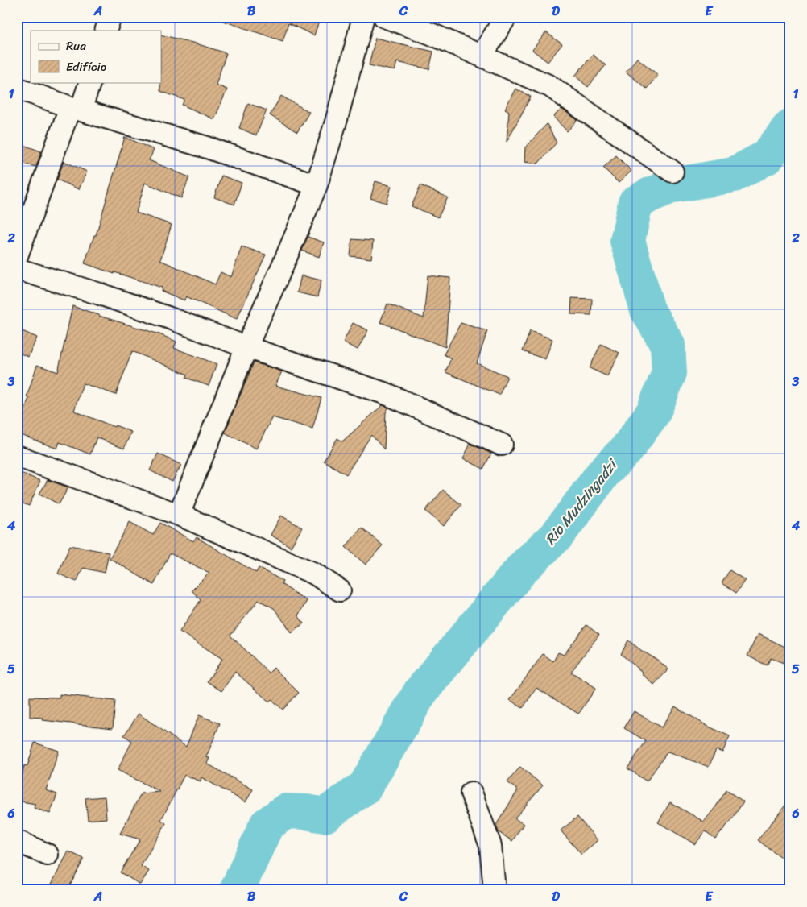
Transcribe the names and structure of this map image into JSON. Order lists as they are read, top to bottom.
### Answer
{
  "water": ["Rio Mudzingadzi"],
  "legend": ["Rua", "Edifício"],
  "grid": {
    "columns": [
      "A",
      "B",
      "C",
      "D",
      "E"
    ],
    "rows": [
      "1",
      "2",
      "3",
      "4",
      "5",
      "6"
    ]
  }
}
